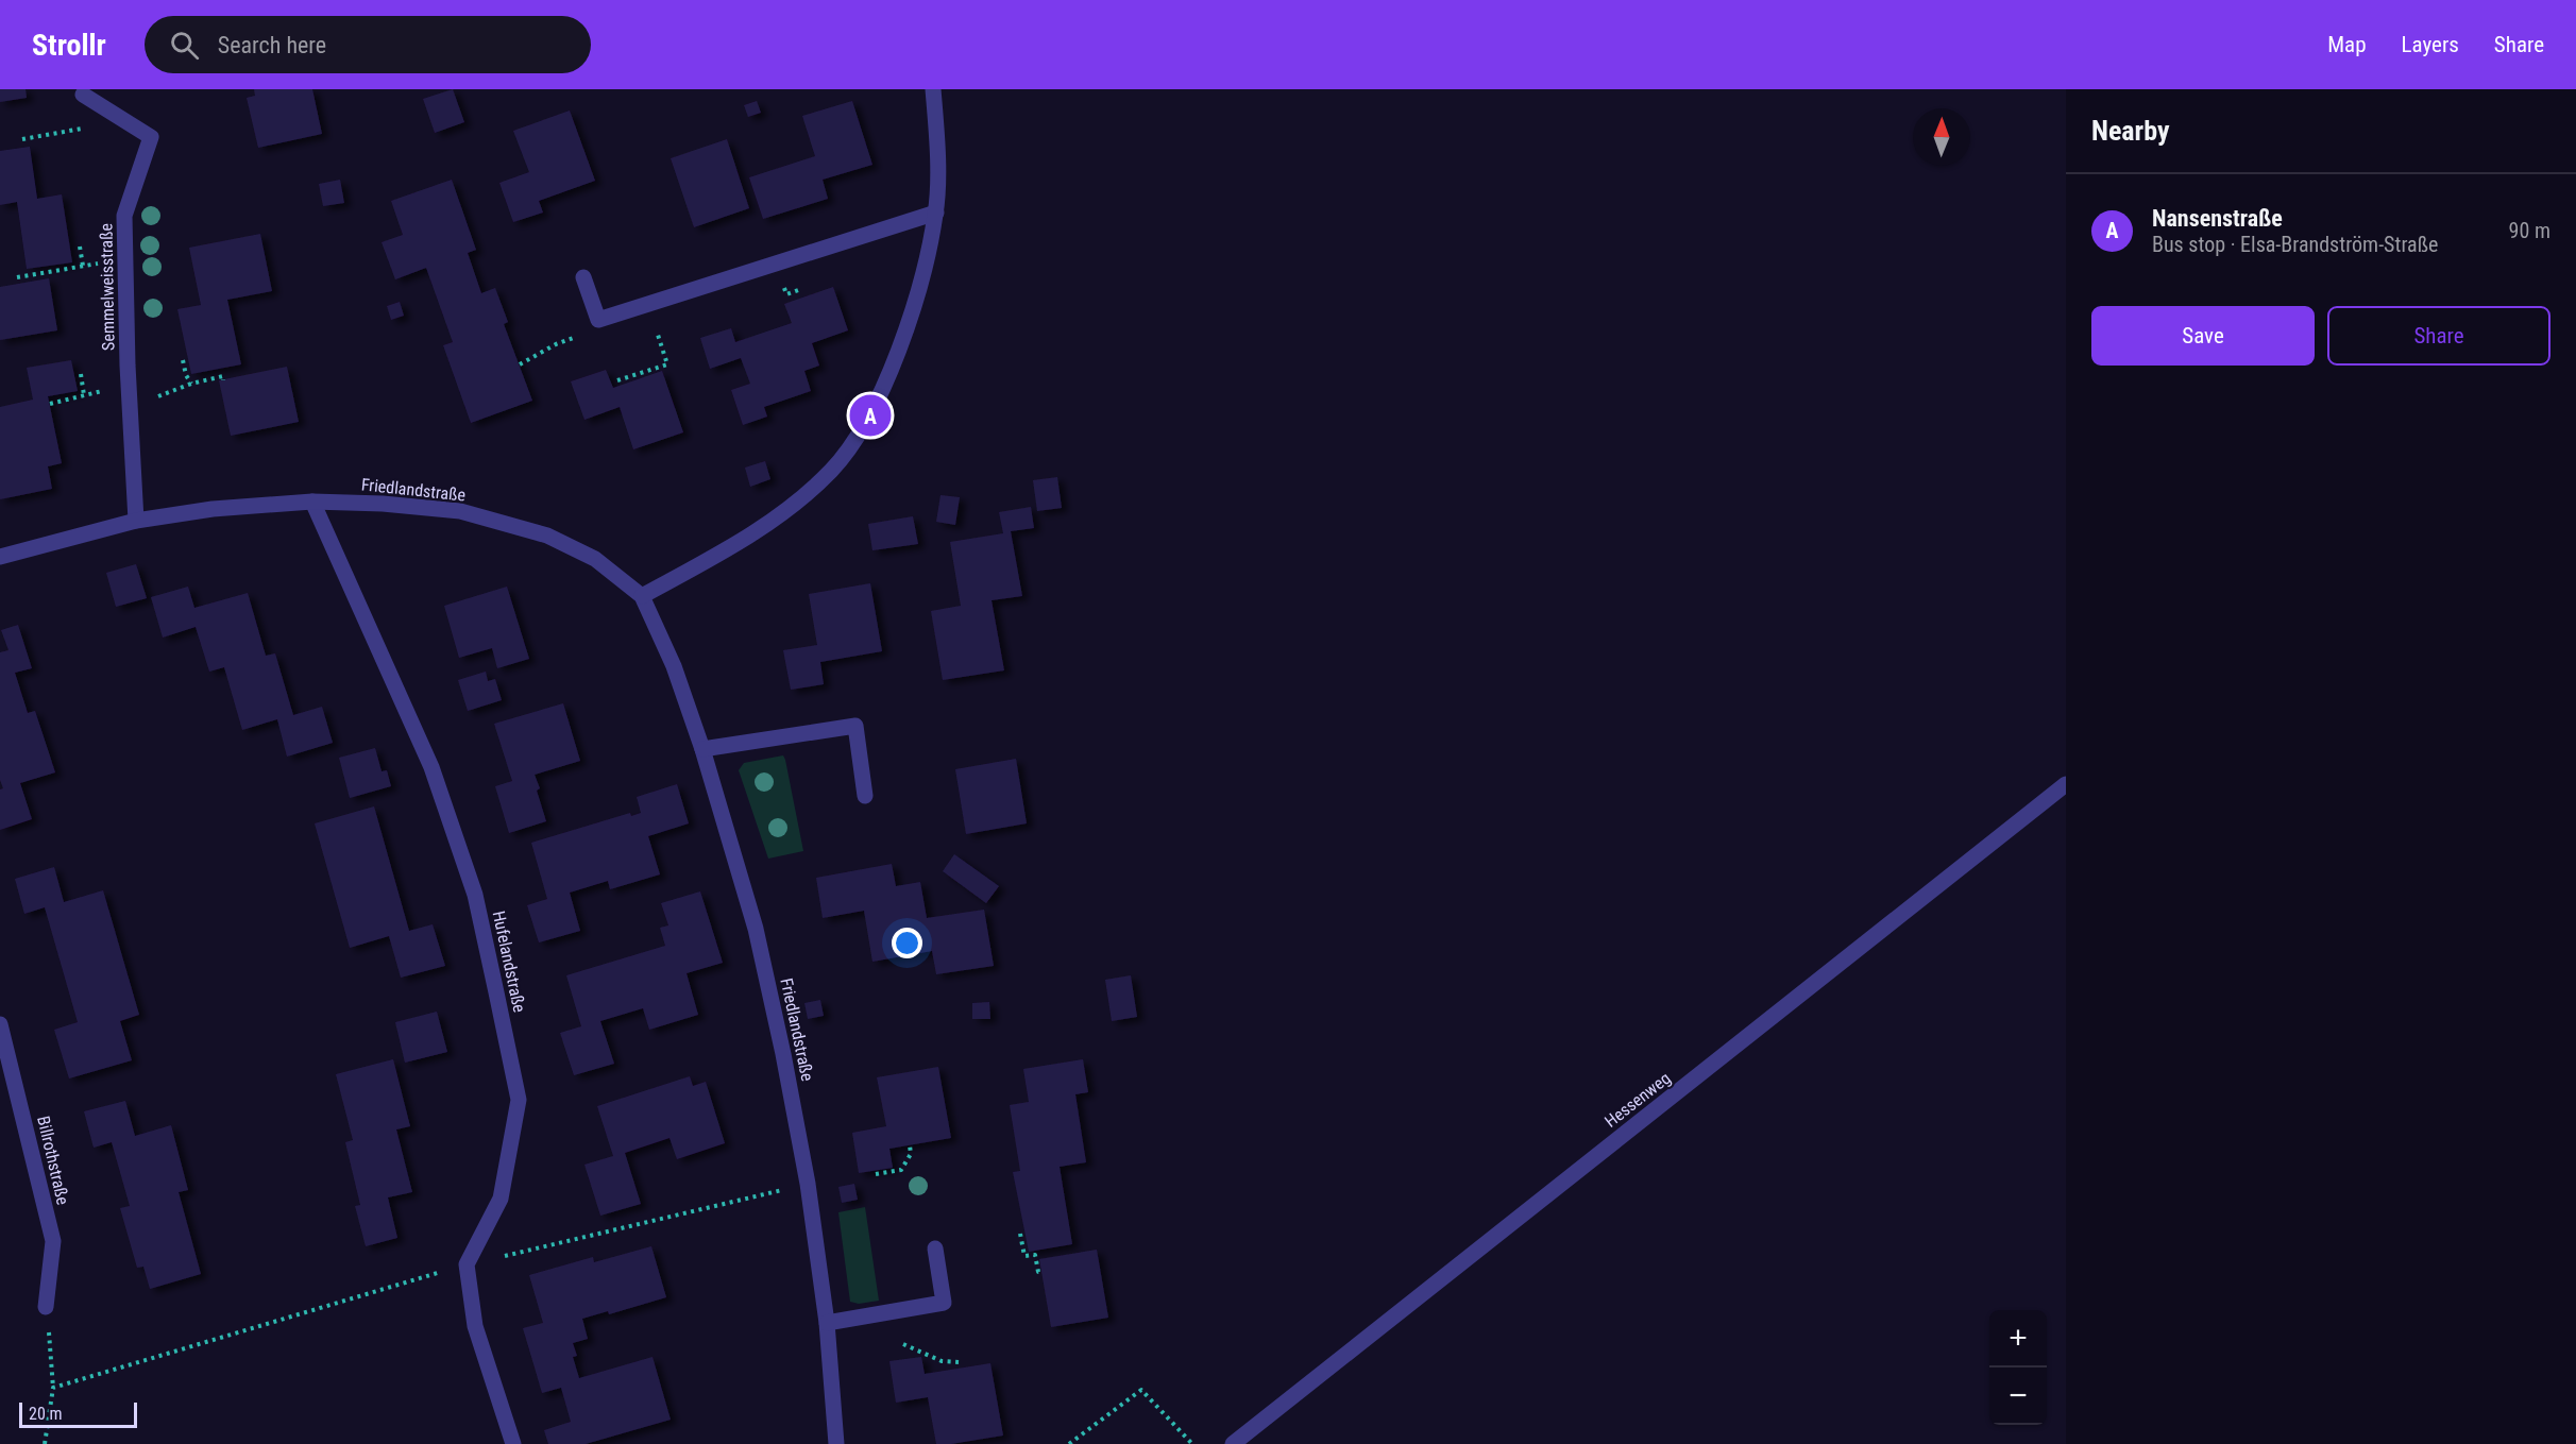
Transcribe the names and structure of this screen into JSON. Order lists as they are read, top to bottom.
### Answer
{
  "streets": {
    "street": [
      "Semmelweisstraße",
      "Friedlandstraße",
      "Hufelandstraße",
      "Hessenweg",
      "Billrothstraße"
    ]
  },
  "crossings": [
    ["Semmelweisstraße", "Friedlandstraße"],
    ["Friedlandstraße", "Hufelandstraße"]
  ],
  "scale_bar": "20 m",
  "north": "top",
  "page": {
    "header": "Strollr",
    "search": "Search here",
    "nav": ["Map", "Layers", "Share"],
    "heading": "Nearby",
    "list": [
      {
        "mark": "A",
        "name": "Nansenstraße",
        "note": "Bus stop · Elsa-Brandström-Straße",
        "value": "90 m"
      }
    ],
    "buttons": ["Save", "Share"],
    "pins": "A",
    "map_buttons": ["+", "−"],
    "scale": "20 m"
  }
}
